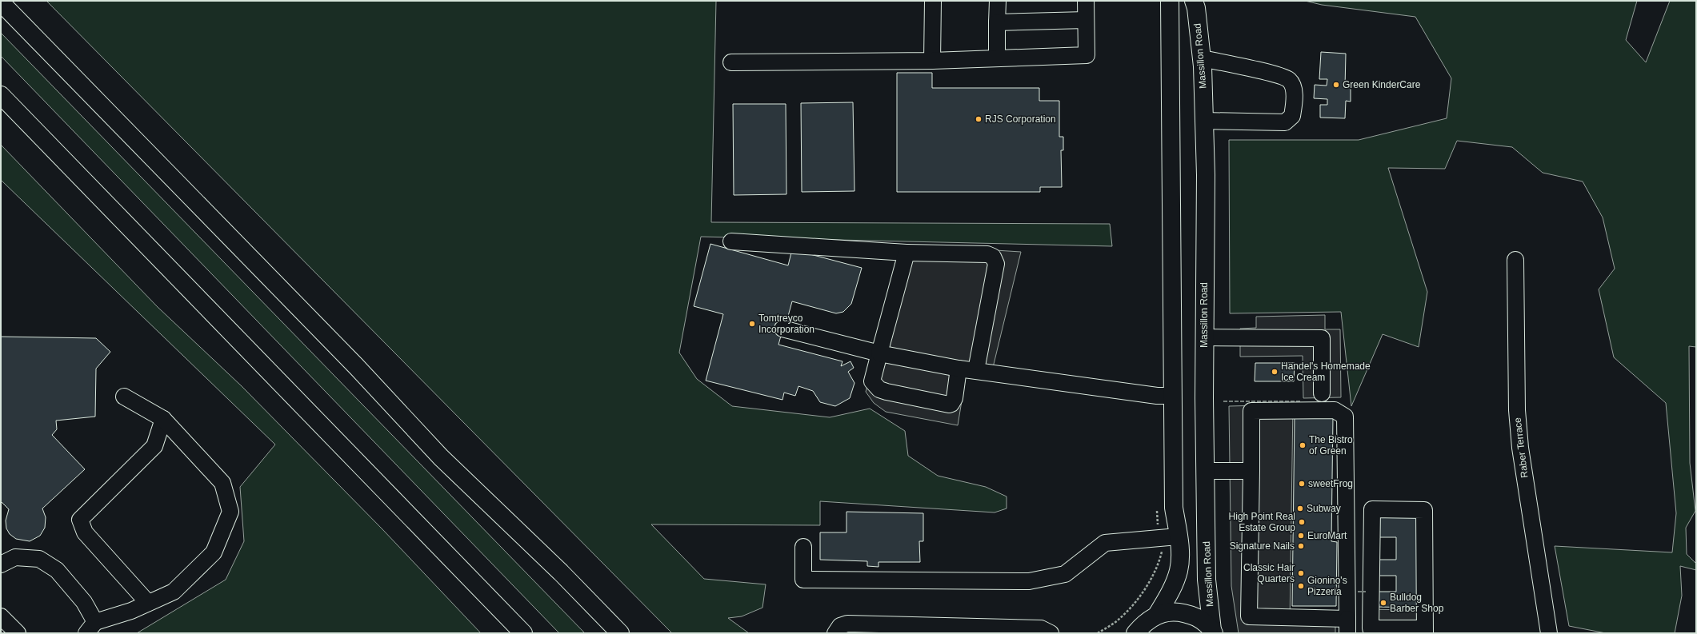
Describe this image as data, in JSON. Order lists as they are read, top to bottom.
{
  "streets": {
    "main road": ["Massillon Road"],
    "street": ["Raber Terrace"]
  },
  "places": [
    "Green KinderCare",
    "RJS Corporation",
    "Tomtreyco Incorporation",
    "Handel's Homemade Ice Cream",
    "The Bistro of Green",
    "sweetFrog",
    "Subway",
    "High Point Real Estate Group",
    "EuroMart",
    "Signature Nails",
    "Classic Hair Quarters",
    "Gionino's Pizzeria",
    "Bulldog Barber Shop"
  ]
}
